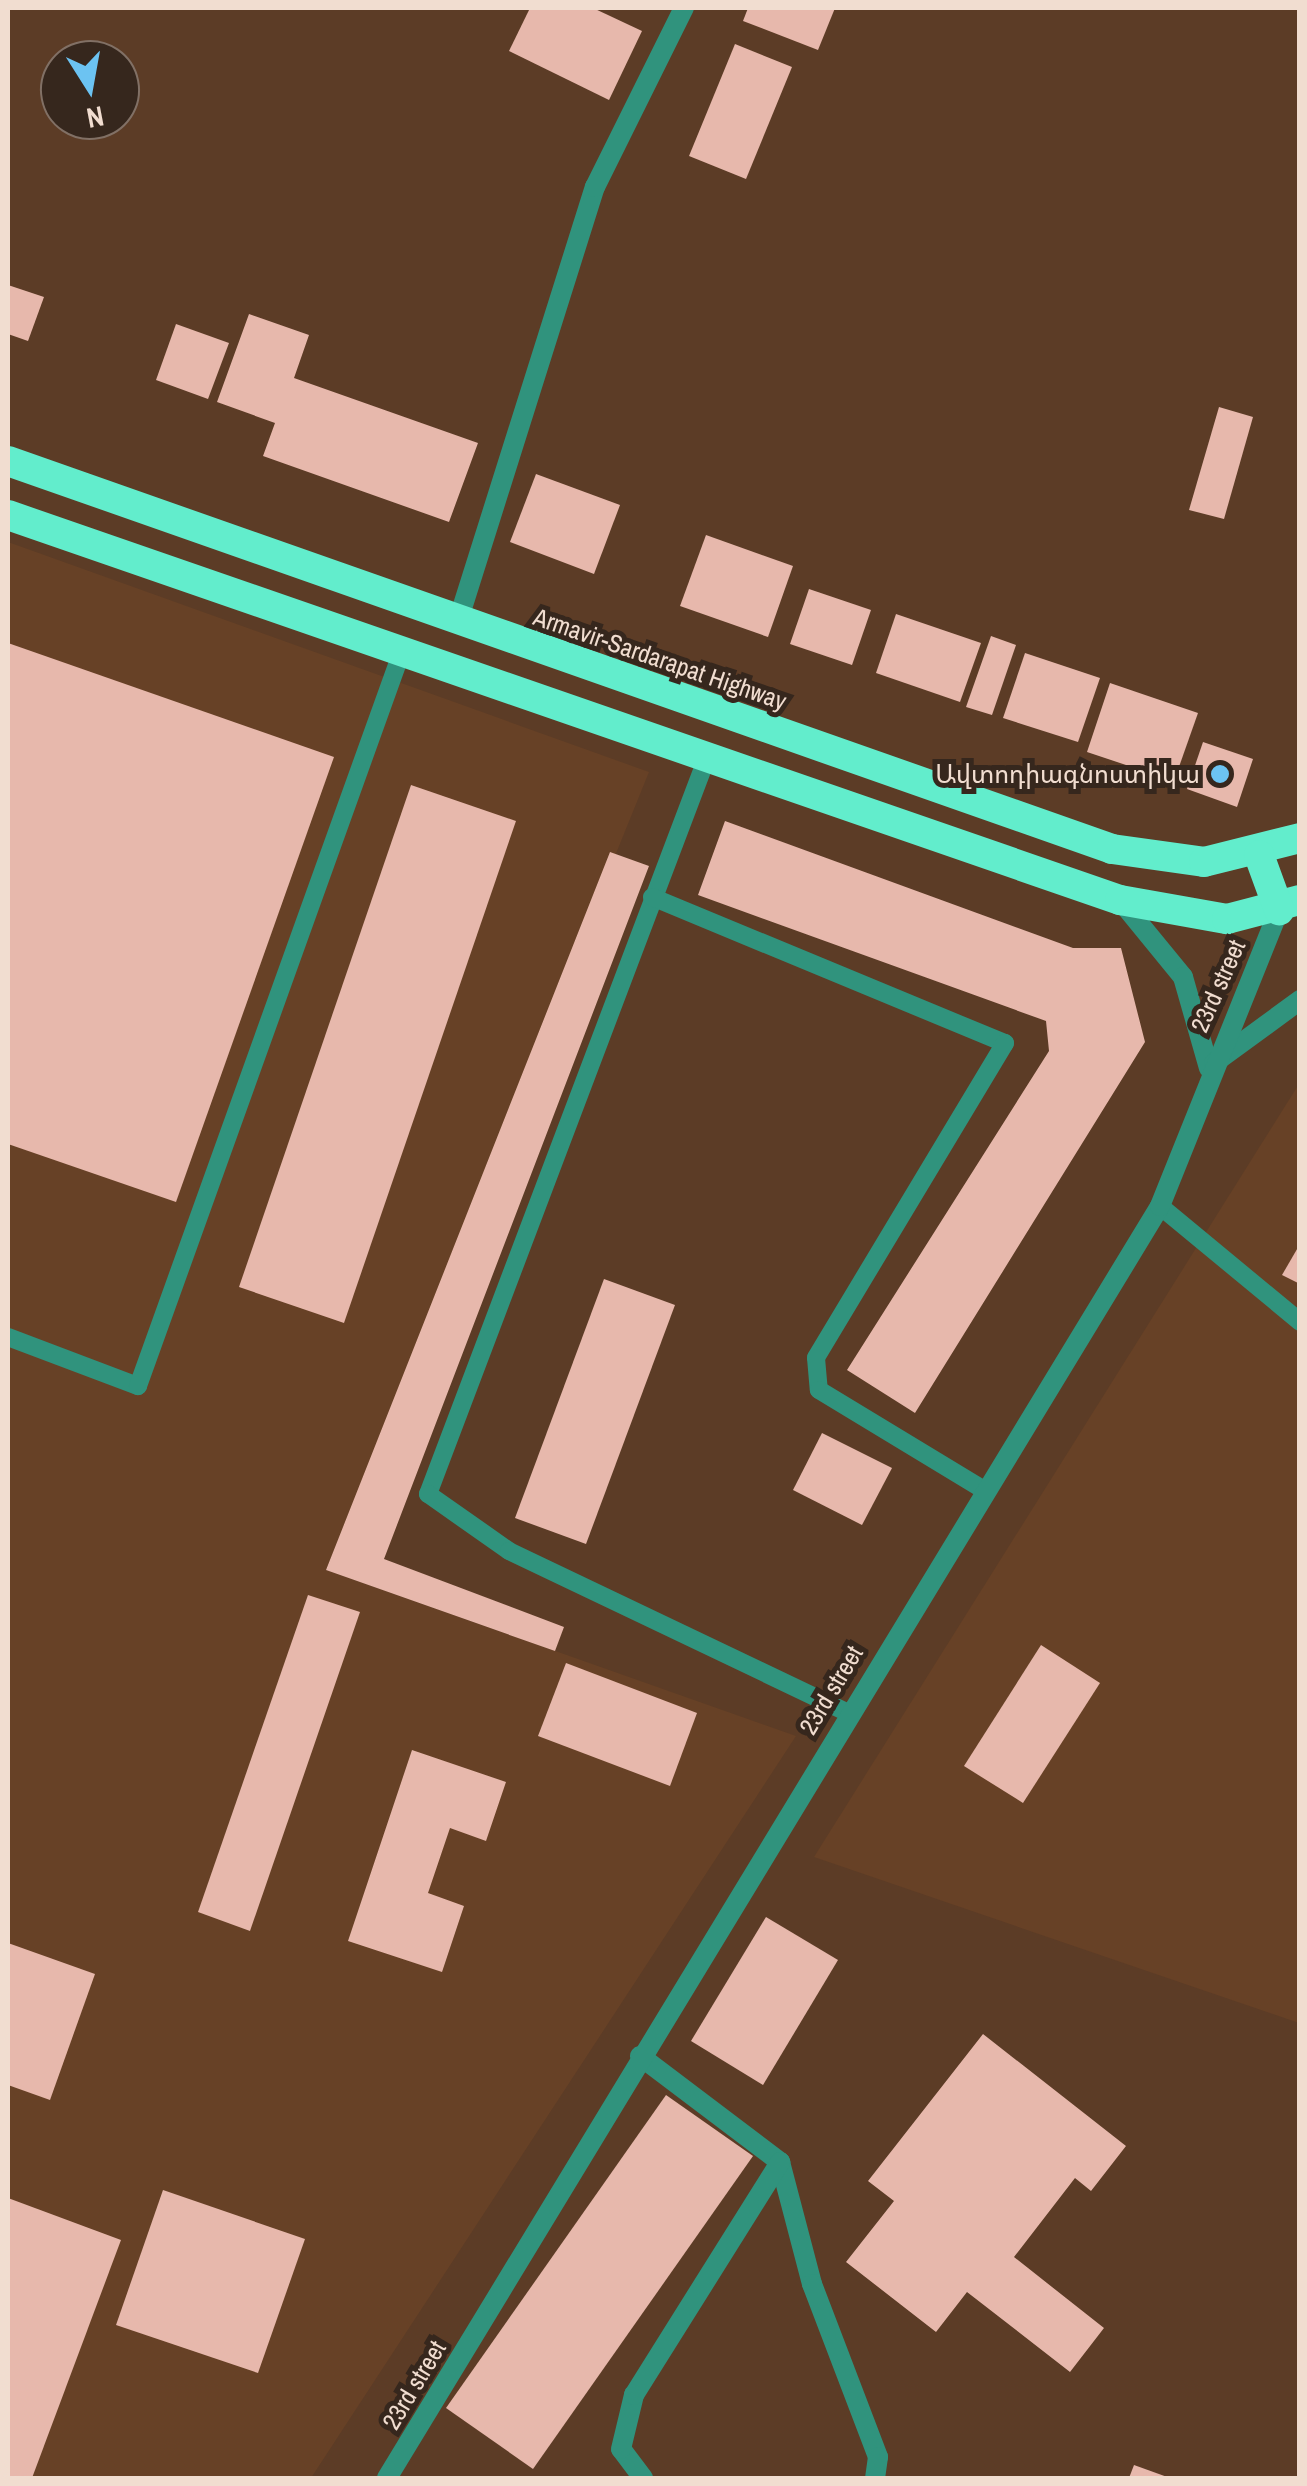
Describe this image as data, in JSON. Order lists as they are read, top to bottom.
{
  "streets": {
    "highway": ["Armavir-Sardarapat Highway"],
    "street": ["23rd street"]
  },
  "places": ["Ավտոդիագնոստիկա"],
  "north": "bottom"
}
